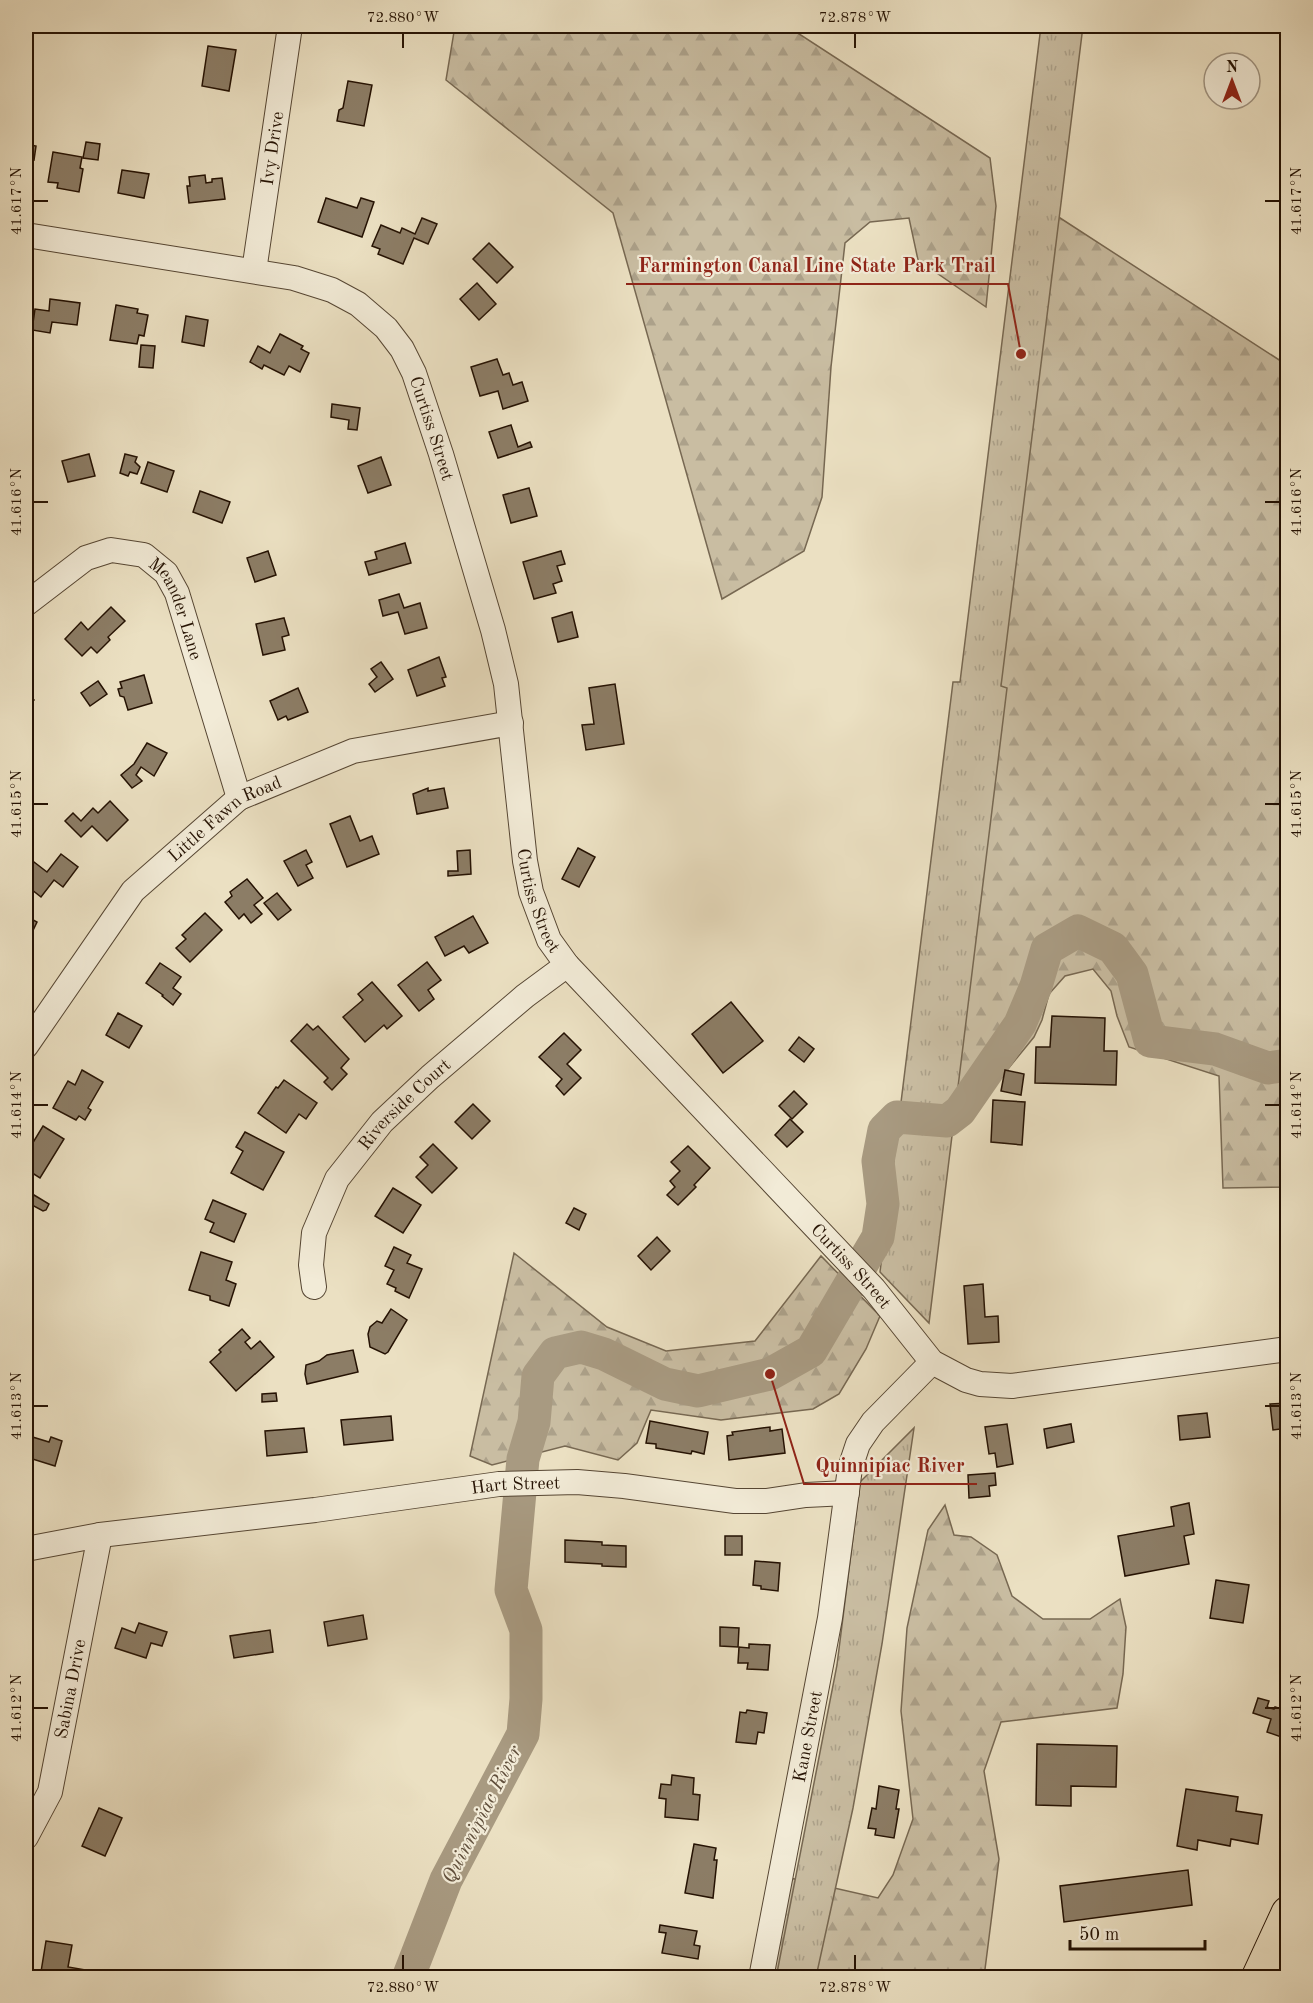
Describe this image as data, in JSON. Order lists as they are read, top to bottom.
{
  "streets": {
    "street": [
      "Ivy Drive",
      "Curtiss Street",
      "Meander Lane",
      "Little Fawn Road",
      "Riverside Court",
      "Hart Street",
      "Sabina Drive",
      "Kane Street"
    ]
  },
  "crossings": [
    ["Ivy Drive", "Curtiss Street"],
    ["Curtiss Street", "Little Fawn Road"],
    ["Curtiss Street", "Riverside Court"],
    ["Meander Lane", "Little Fawn Road"],
    ["Hart Street", "Sabina Drive"],
    ["Hart Street", "Kane Street"]
  ],
  "water": ["Quinnipiac River"],
  "places": ["Farmington Canal Line State Park Trail", "Quinnipiac River"],
  "scale_bar": "50 m",
  "north": "top",
  "coordinates": [
    "72.880°W",
    "72.878°W",
    "41.617°N",
    "41.616°N",
    "41.615°N",
    "41.614°N",
    "41.613°N",
    "41.612°N"
  ]
}
